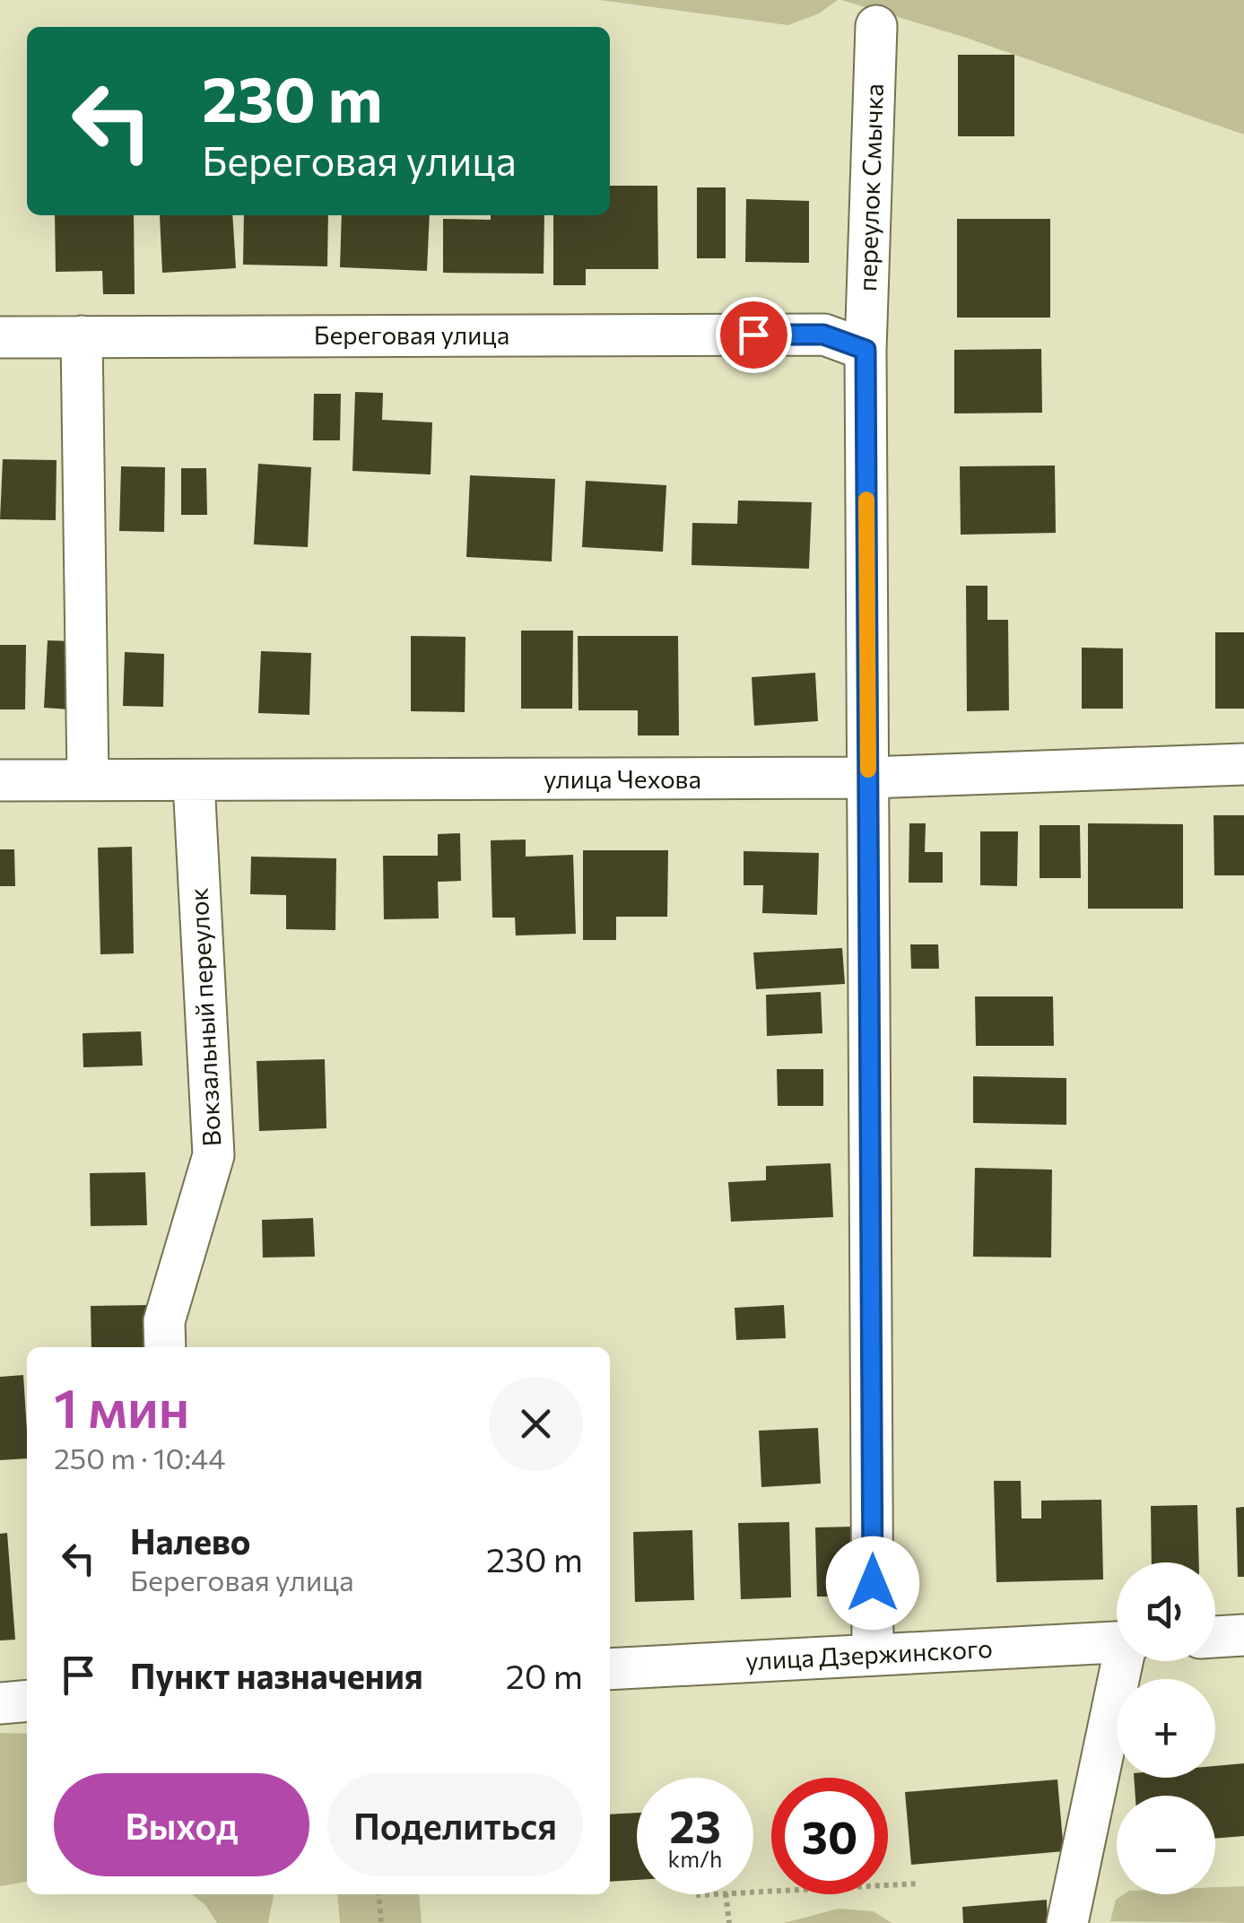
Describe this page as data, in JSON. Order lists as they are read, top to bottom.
{
  "streets": {
    "street": [
      "переулок Смычка",
      "Береговая улица",
      "улица Чехова",
      "Вокзальный переулок",
      "улица Дзержинского"
    ]
  },
  "crossings": [
    ["переулок Смычка", "Береговая улица"],
    ["переулок Смычка", "улица Чехова"],
    ["переулок Смычка", "улица Дзержинского"],
    ["улица Чехова", "Вокзальный переулок"]
  ],
  "page": {
    "turn": ["230 m", "Береговая улица"],
    "heading": ["1 мин", "250 m · 10:44"],
    "list": [
      {
        "name": "Налево",
        "note": "Береговая улица",
        "value": "230 m"
      },
      {
        "name": "Пункт назначения",
        "value": "20 m"
      }
    ],
    "map_buttons": ["+", "−"],
    "buttons": ["Выход", "Поделиться"],
    "speed": "23 km/h",
    "limit": "30"
  }
}
